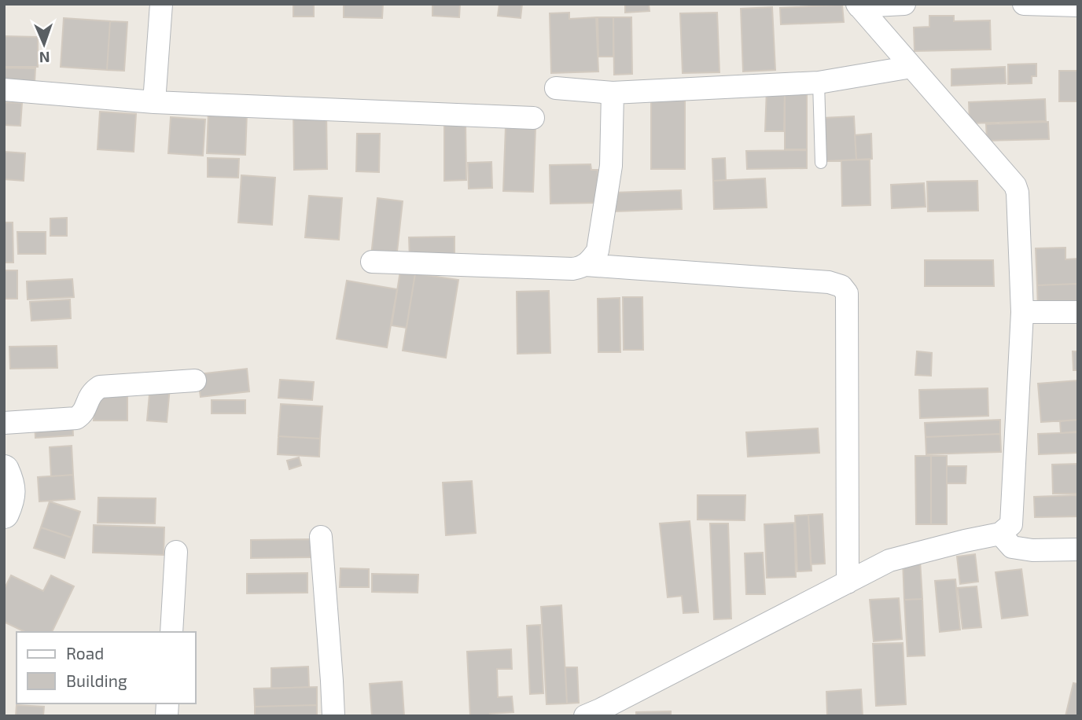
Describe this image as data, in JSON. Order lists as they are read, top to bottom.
{
  "legend": ["Road", "Building"],
  "north": "bottom"
}
